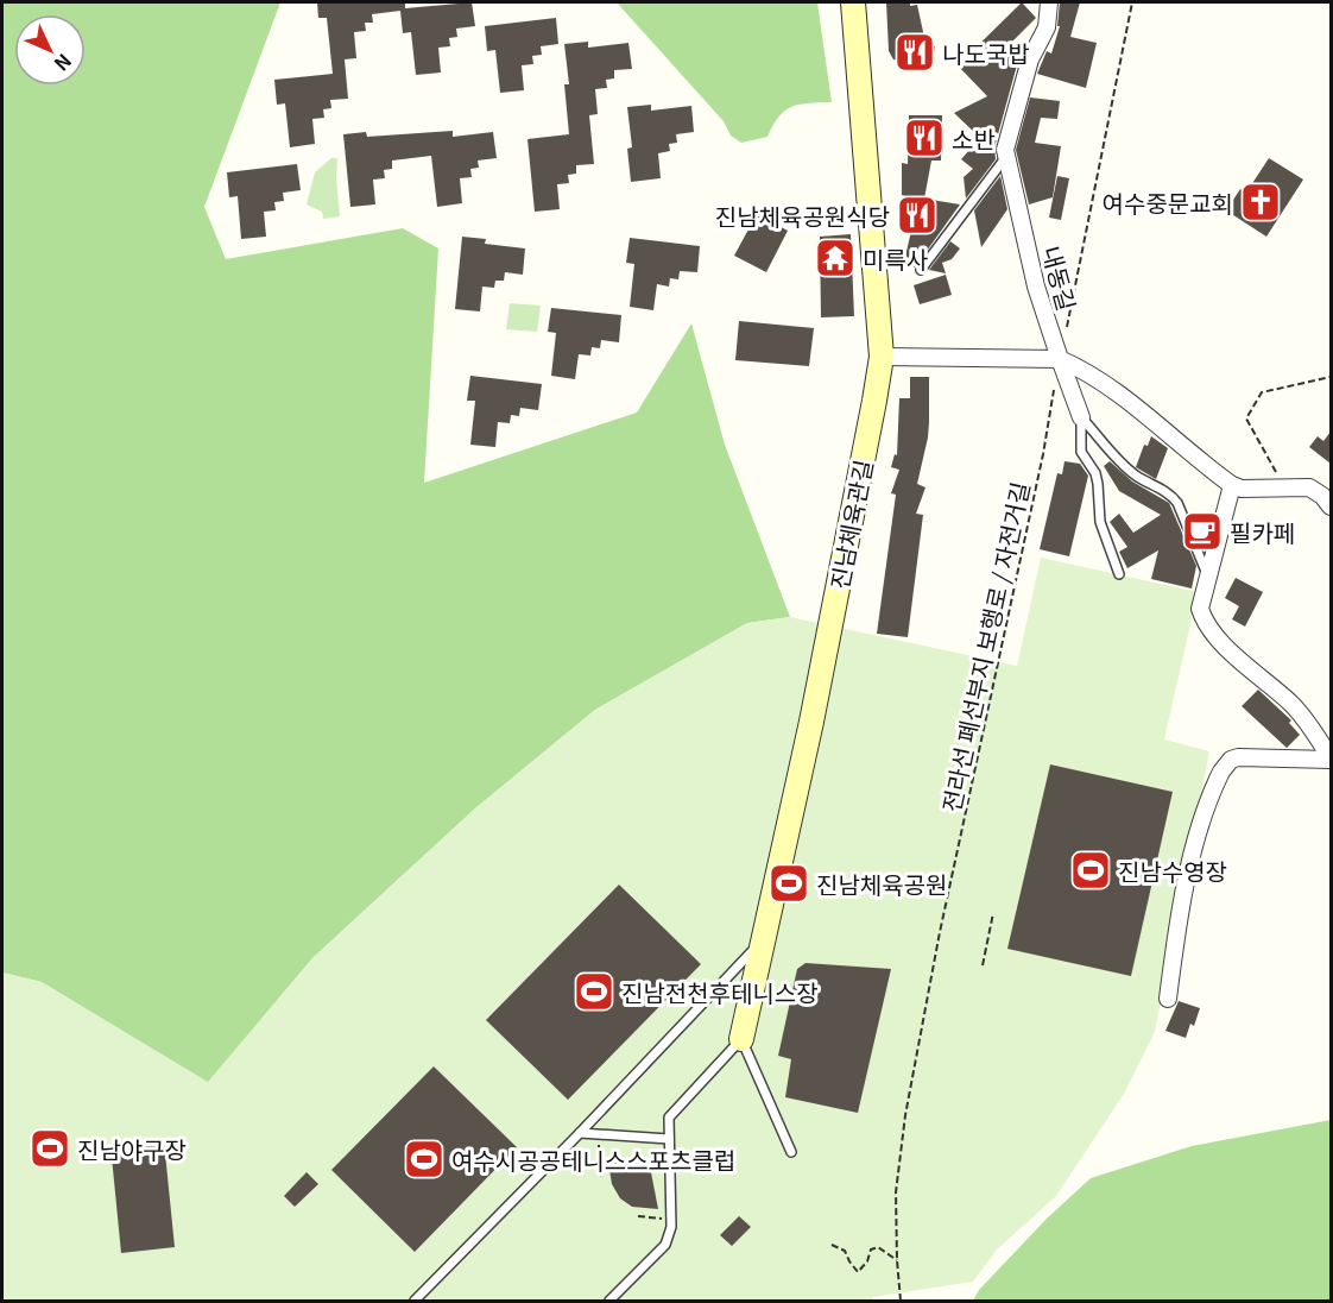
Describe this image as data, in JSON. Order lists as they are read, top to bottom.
{
  "streets": {
    "street": ["내동길", "진남체육관길"],
    "path": ["전라선 폐선부지 보행로 / 자전거길"]
  },
  "crossings": [
    ["내동길", "전라선 폐선부지 보행로 / 자전거길"]
  ],
  "places": {
    "restaurant": ["나도국밥", "소반", "진남체육공원식당"],
    "church": ["여수중문교회"],
    "temple": ["미륵사"],
    "cafe": ["필카페"],
    "sports": [
      "진남수영장",
      "진남체육공원",
      "진남전천후테니스장",
      "진남야구장",
      "여수시공공테니스스포츠클럽"
    ]
  },
  "north": "bottom right"
}
